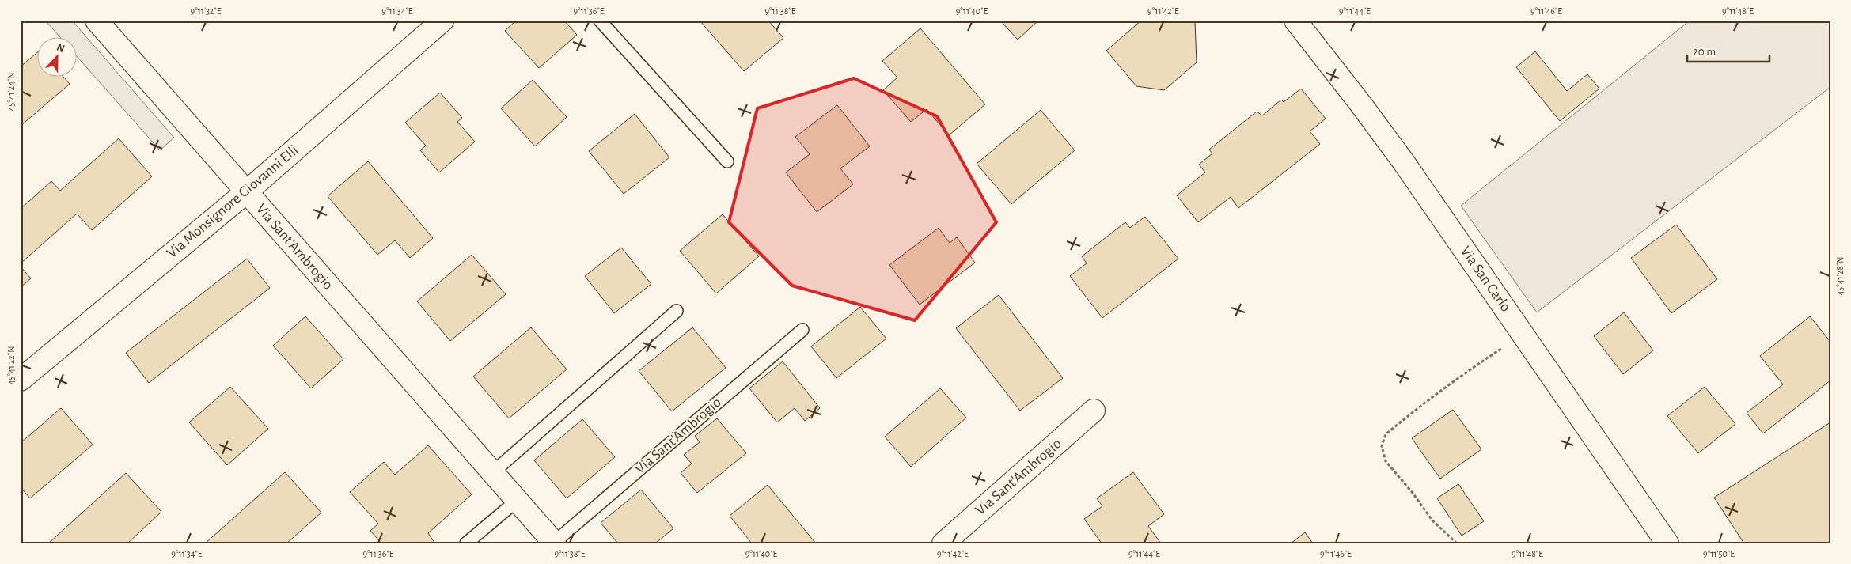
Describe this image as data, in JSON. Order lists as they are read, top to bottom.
{
  "streets": {
    "street": ["Via Monsignore Giovanni Elli", "Via Sant'Ambrogio", "Via San Carlo"]
  },
  "crossings": [
    ["Via Monsignore Giovanni Elli", "Via Sant'Ambrogio"]
  ],
  "scale_bar": "20 m",
  "north": "top",
  "coordinates": [
    "9°11'32\"E",
    "9°11'34\"E",
    "9°11'36\"E",
    "9°11'38\"E",
    "9°11'40\"E",
    "9°11'42\"E",
    "9°11'44\"E",
    "9°11'46\"E",
    "9°11'48\"E",
    "45°41'24\"N",
    "45°41'28\"N",
    "45°41'22\"N",
    "9°11'50\"E"
  ]
}
